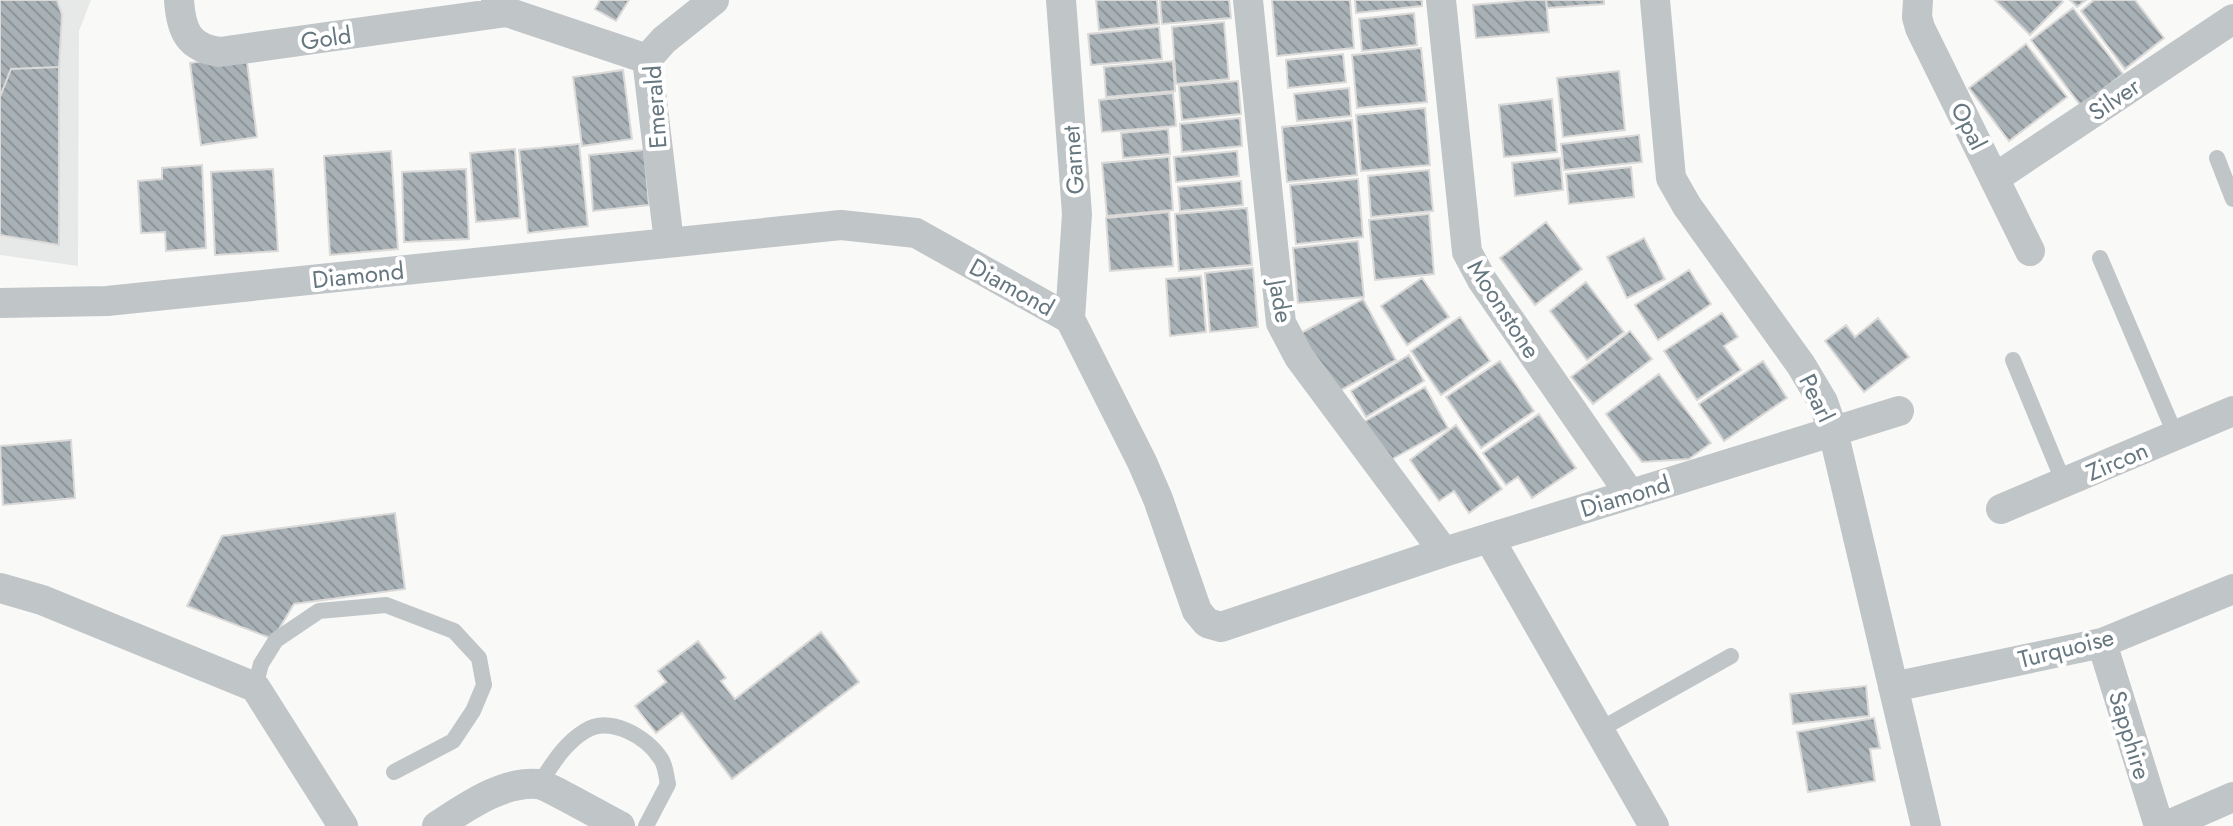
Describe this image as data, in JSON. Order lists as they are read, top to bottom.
{
  "streets": {
    "street": [
      "Gold",
      "Silver",
      "Emerald",
      "Opal",
      "Garnet",
      "Diamond",
      "Jade",
      "Moonstone",
      "Pearl",
      "Zircon",
      "Turquoise",
      "Sapphire"
    ]
  },
  "crossings": [
    ["Gold", "Emerald"],
    ["Silver", "Opal"],
    ["Emerald", "Diamond"],
    ["Garnet", "Diamond"],
    ["Diamond", "Jade"],
    ["Diamond", "Moonstone"],
    ["Diamond", "Pearl"],
    ["Pearl", "Turquoise"],
    ["Turquoise", "Sapphire"]
  ]
}
